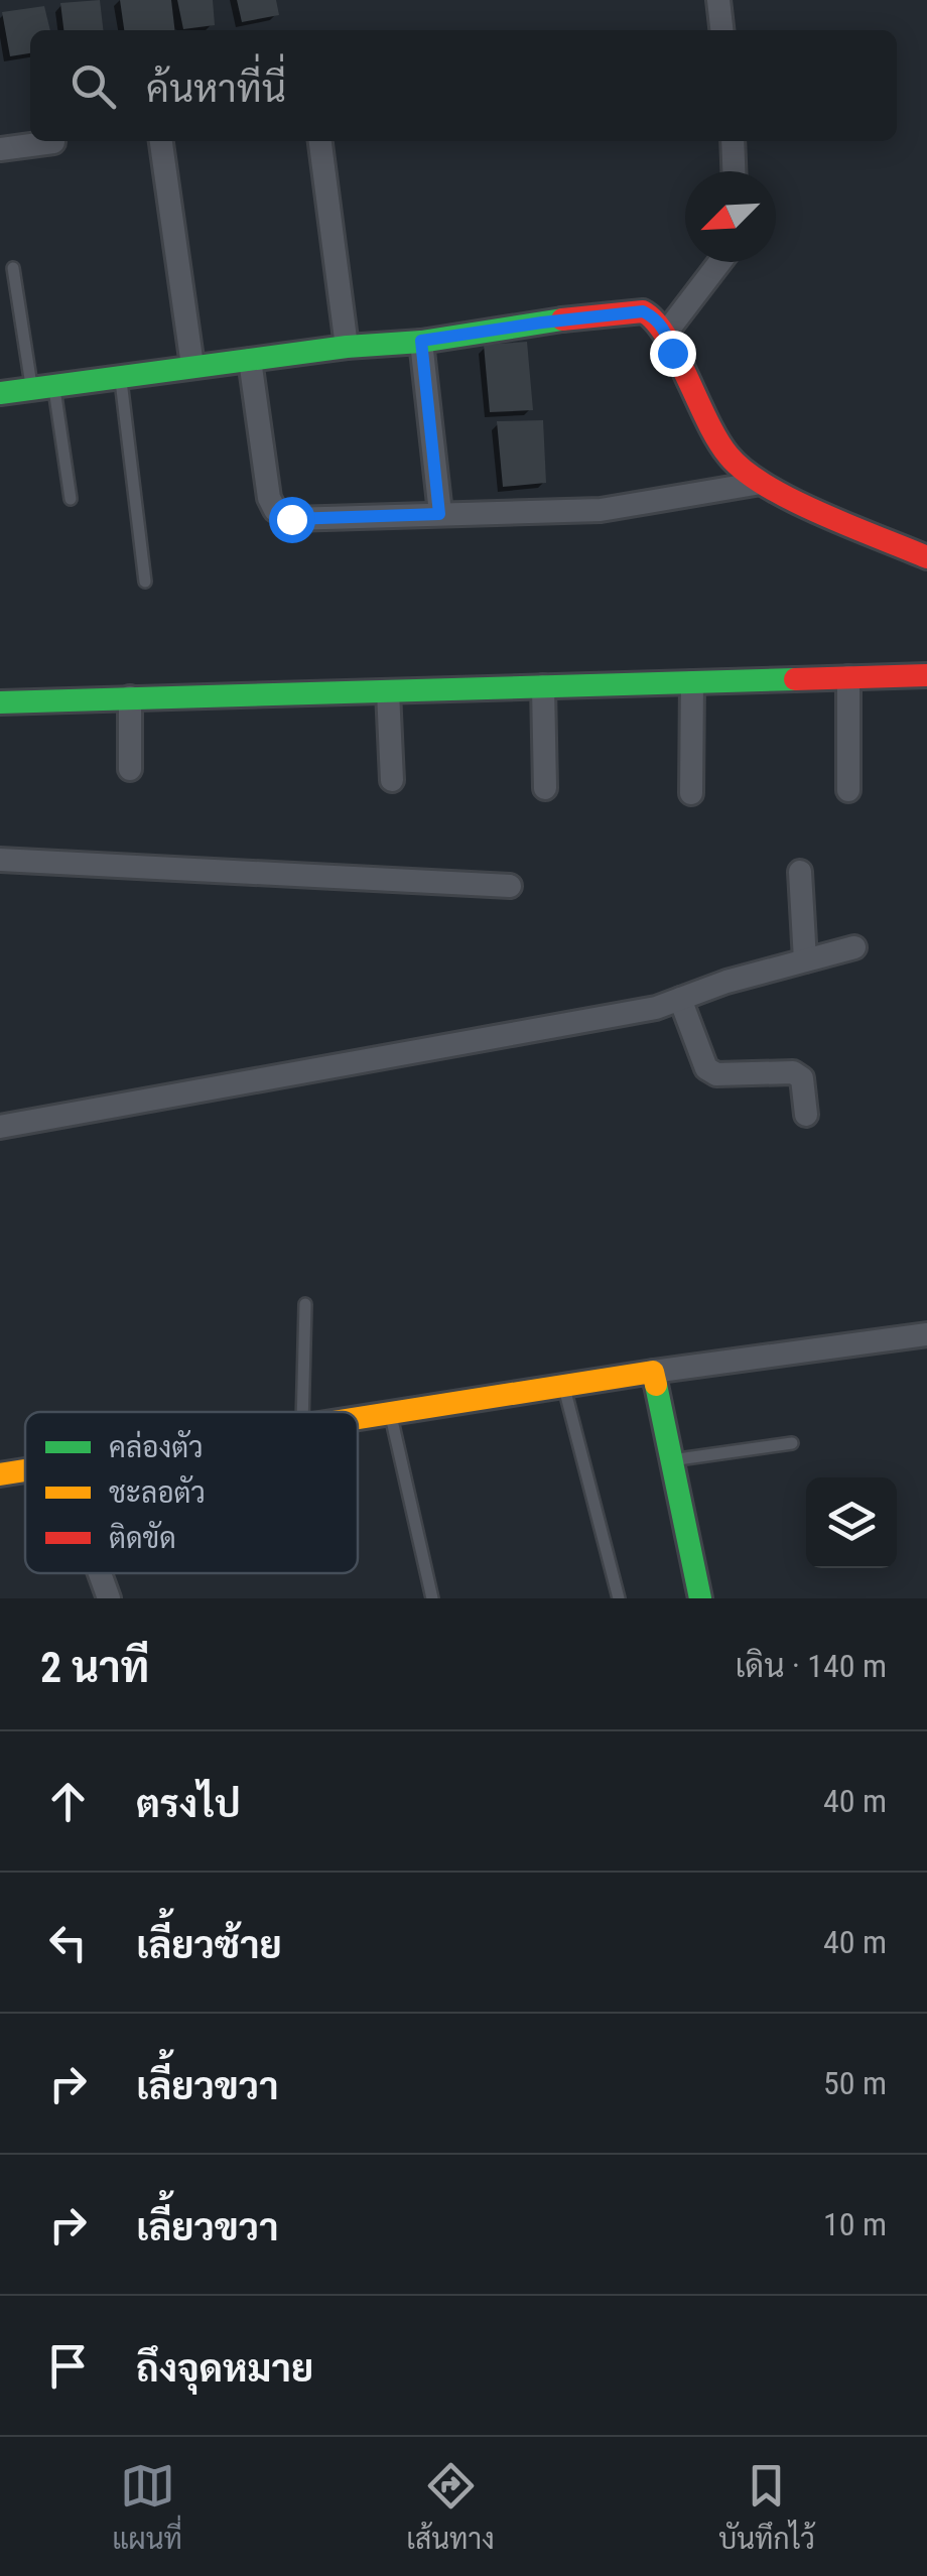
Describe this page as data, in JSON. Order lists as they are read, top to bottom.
{
  "legend": ["คล่องตัว", "ชะลอตัว", "ติดขัด"],
  "north": "bottom left",
  "page": {
    "search": "ค้นหาที่นี่",
    "heading": ["2 นาที", "เดิน · 140 m"],
    "list": [
      ["ตรงไป", "40 m"],
      ["เลี้ยวซ้าย", "40 m"],
      ["เลี้ยวขวา", "50 m"],
      ["เลี้ยวขวา", "10 m"],
      "ถึงจุดหมาย"
    ],
    "nav": ["แผนที่", "เส้นทาง", "บันทึกไว้"]
  }
}
